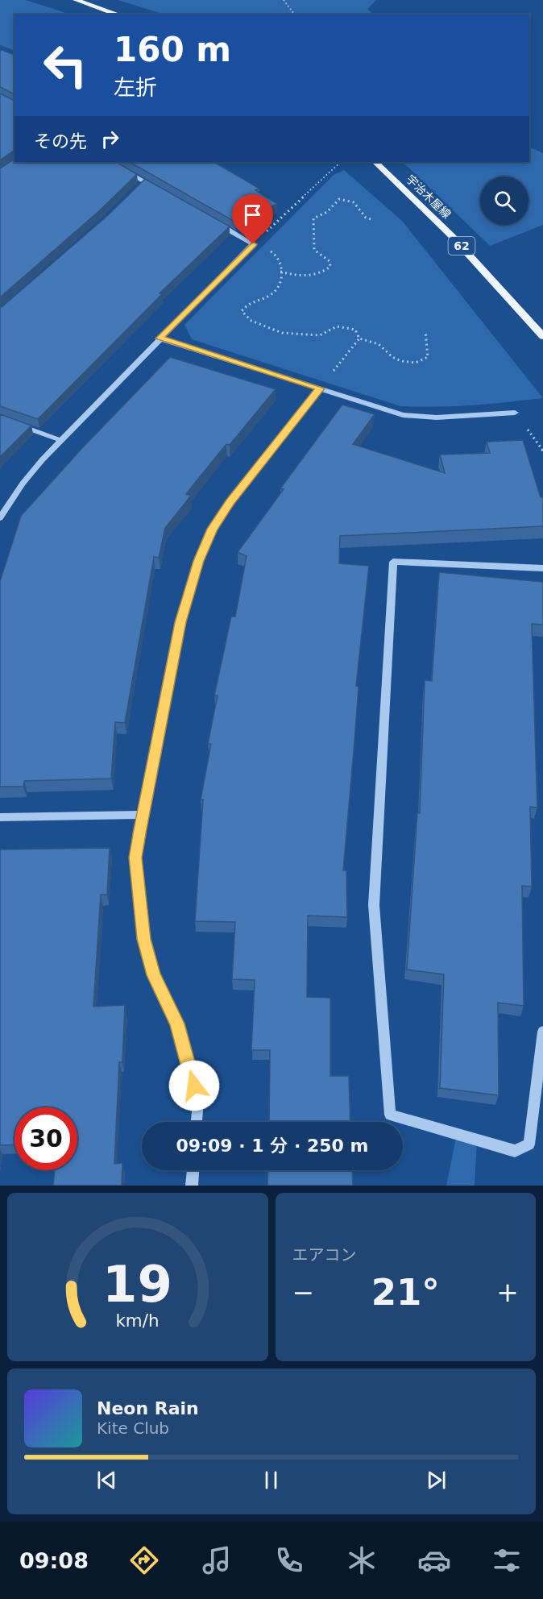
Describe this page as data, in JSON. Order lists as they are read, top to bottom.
{
  "streets": {
    "main road": ["宇治木屋線", "62"]
  },
  "page": {
    "turn": ["160 m", "左折"],
    "then": "その先",
    "limit": "30",
    "trip": "09:09 · 1 分 · 250 m",
    "tile": "エアコン",
    "heat": ["−", "21°", "+"],
    "song": ["Neon Rain", "Kite Club"],
    "tabs": "09:08",
    "gauge": ["19", "km/h"]
  }
}
